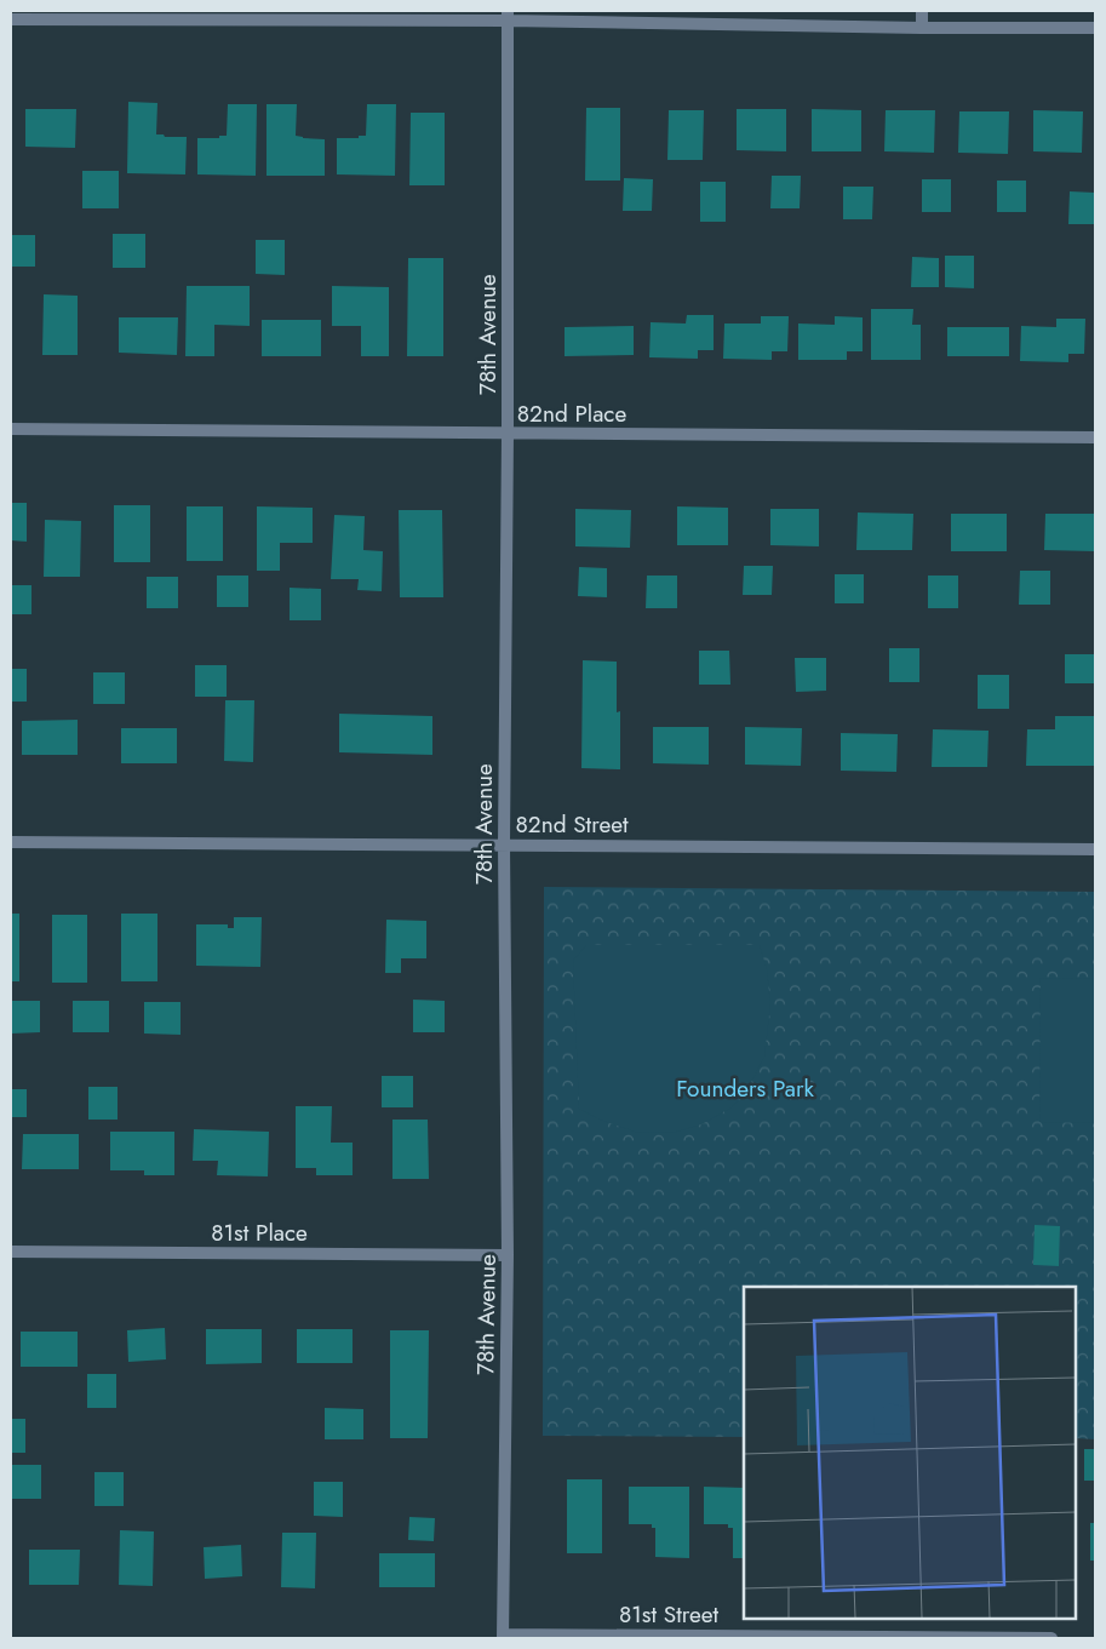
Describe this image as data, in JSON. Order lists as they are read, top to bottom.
{
  "streets": {
    "street": [
      "78th Avenue",
      "82nd Place",
      "82nd Street",
      "81st Place",
      "81st Street"
    ]
  },
  "crossings": [
    ["78th Avenue", "82nd Place"],
    ["78th Avenue", "82nd Street"],
    ["78th Avenue", "81st Place"],
    ["78th Avenue", "81st Street"]
  ],
  "parks": ["Founders Park"]
}
